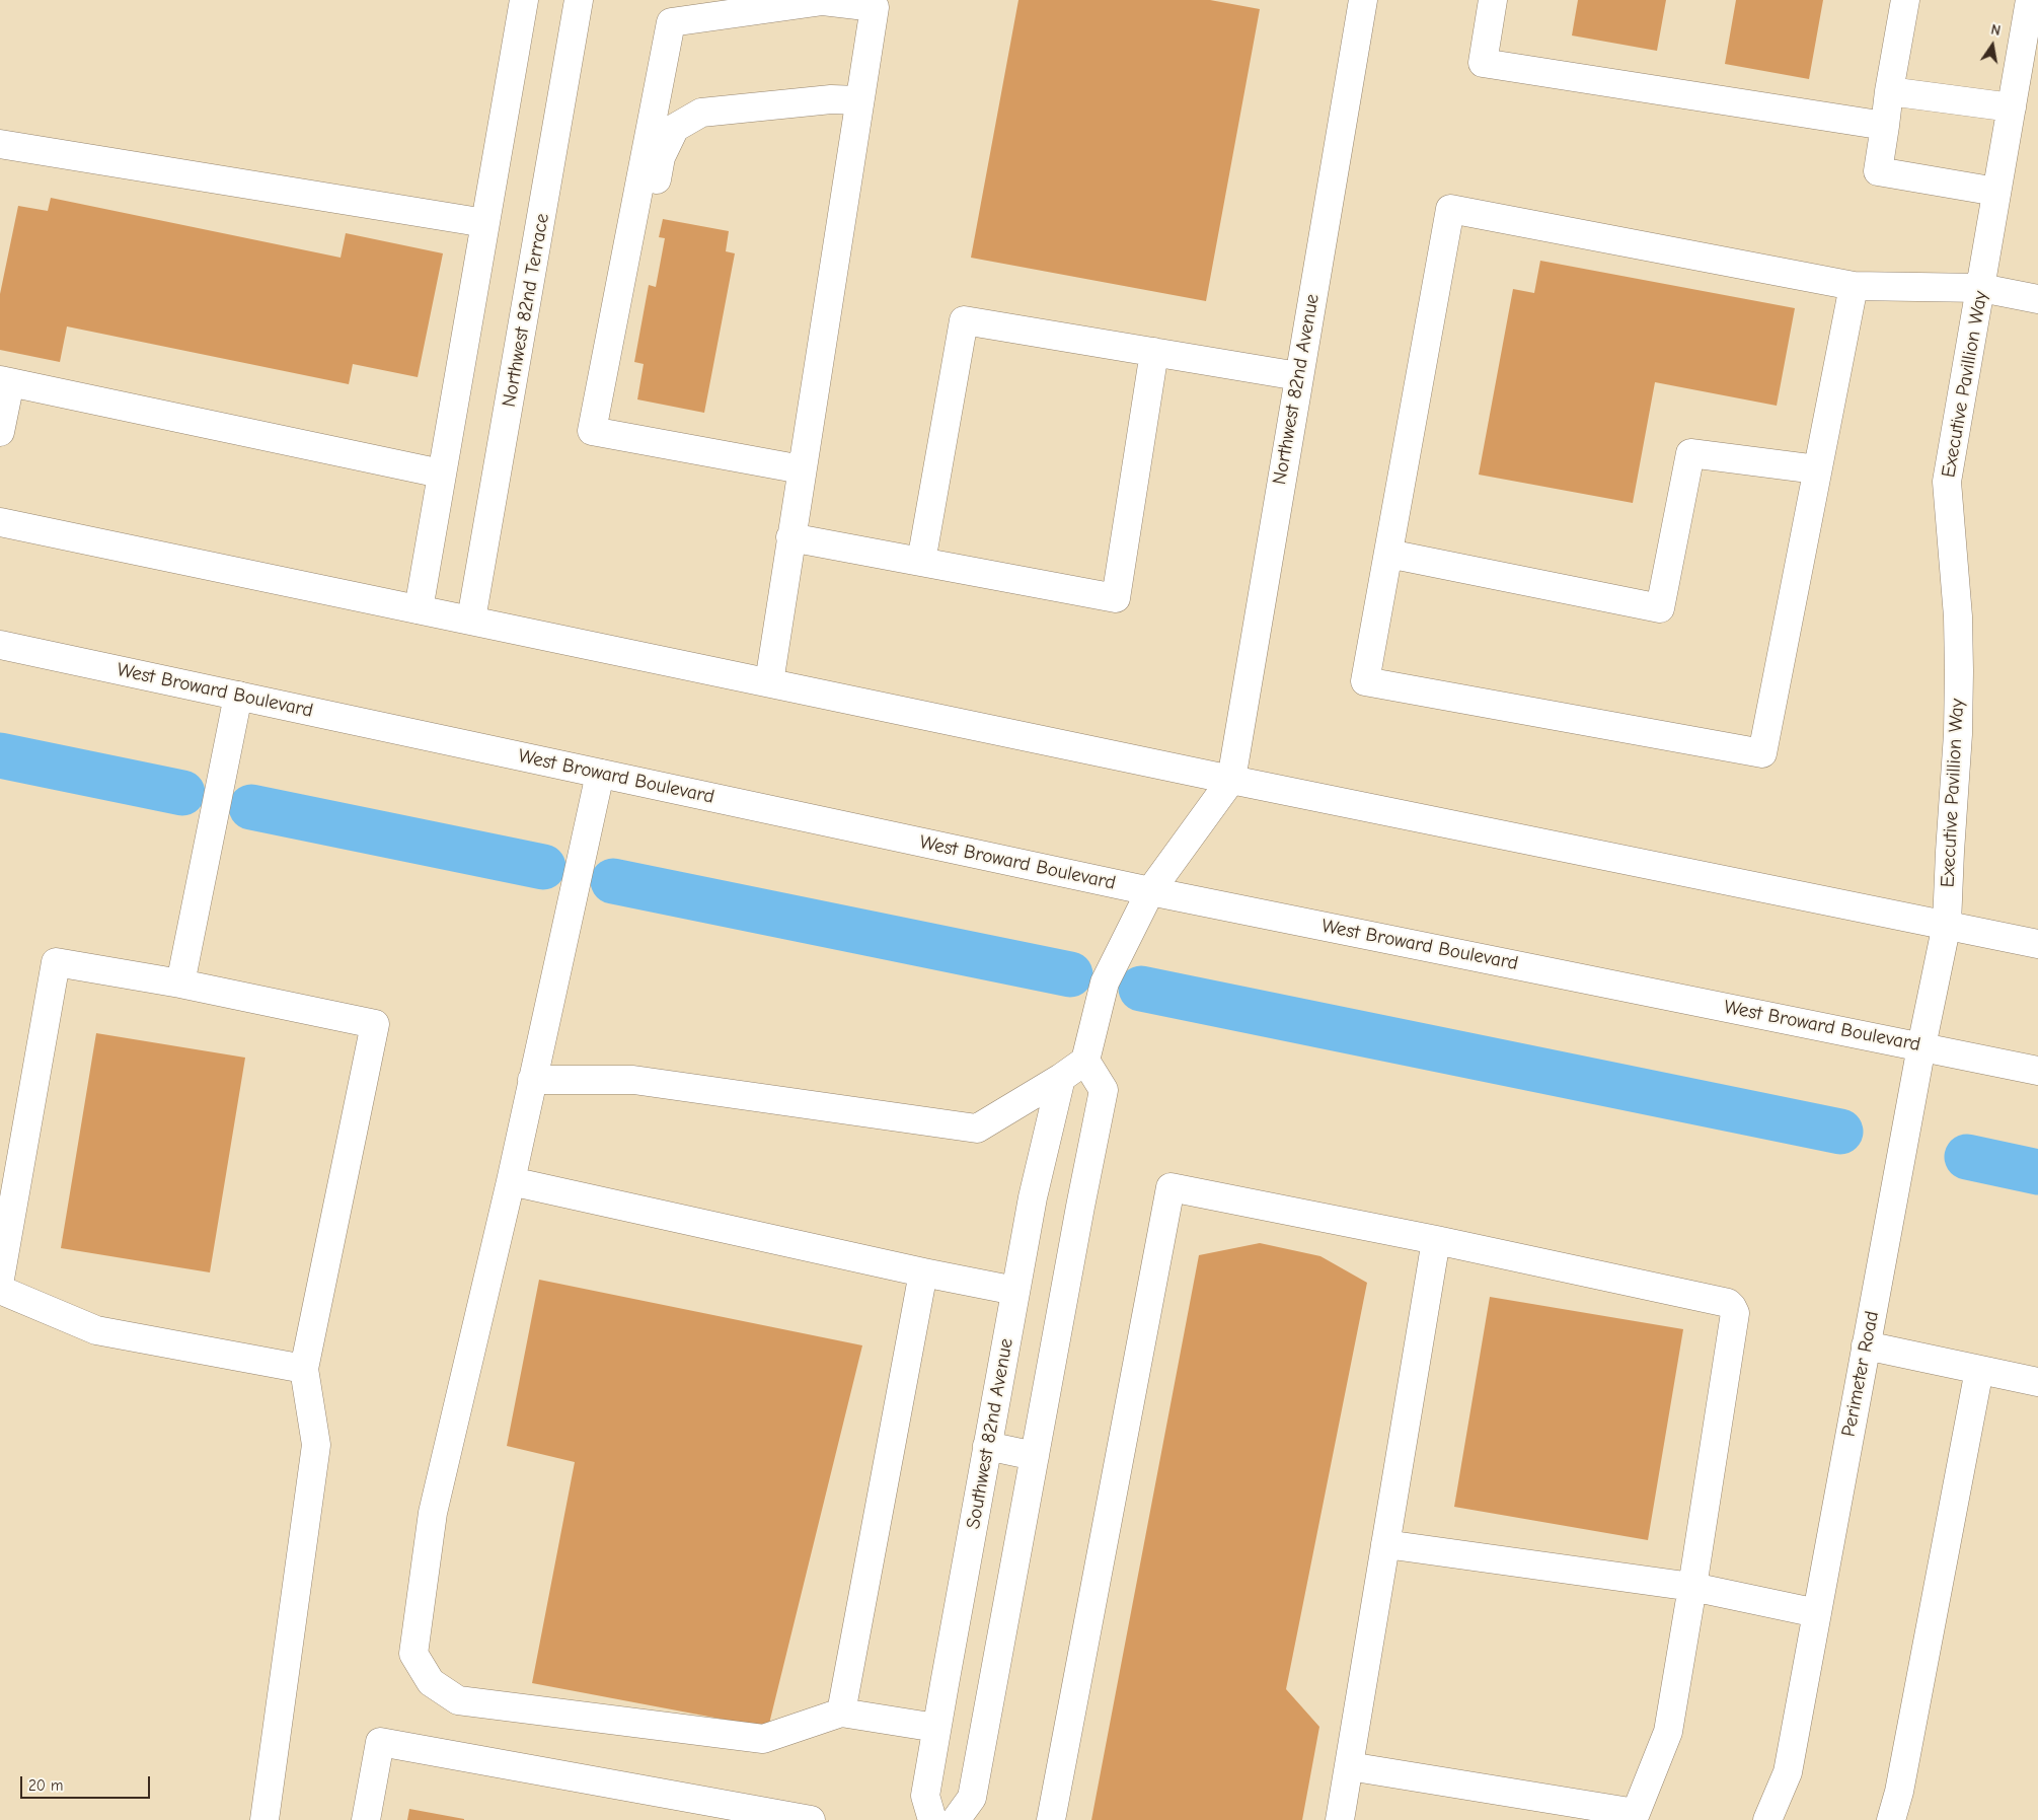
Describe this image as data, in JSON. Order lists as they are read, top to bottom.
{
  "streets": {
    "main road": [
      "Northwest 82nd Terrace",
      "Executive Pavillion Way",
      "Northwest 82nd Avenue",
      "West Broward Boulevard",
      "Perimeter Road",
      "Southwest 82nd Avenue"
    ]
  },
  "crossings": [
    ["Executive Pavillion Way", "Perimeter Road"],
    ["West Broward Boulevard", "Perimeter Road"]
  ],
  "scale_bar": "20 m",
  "north": "top"
}
